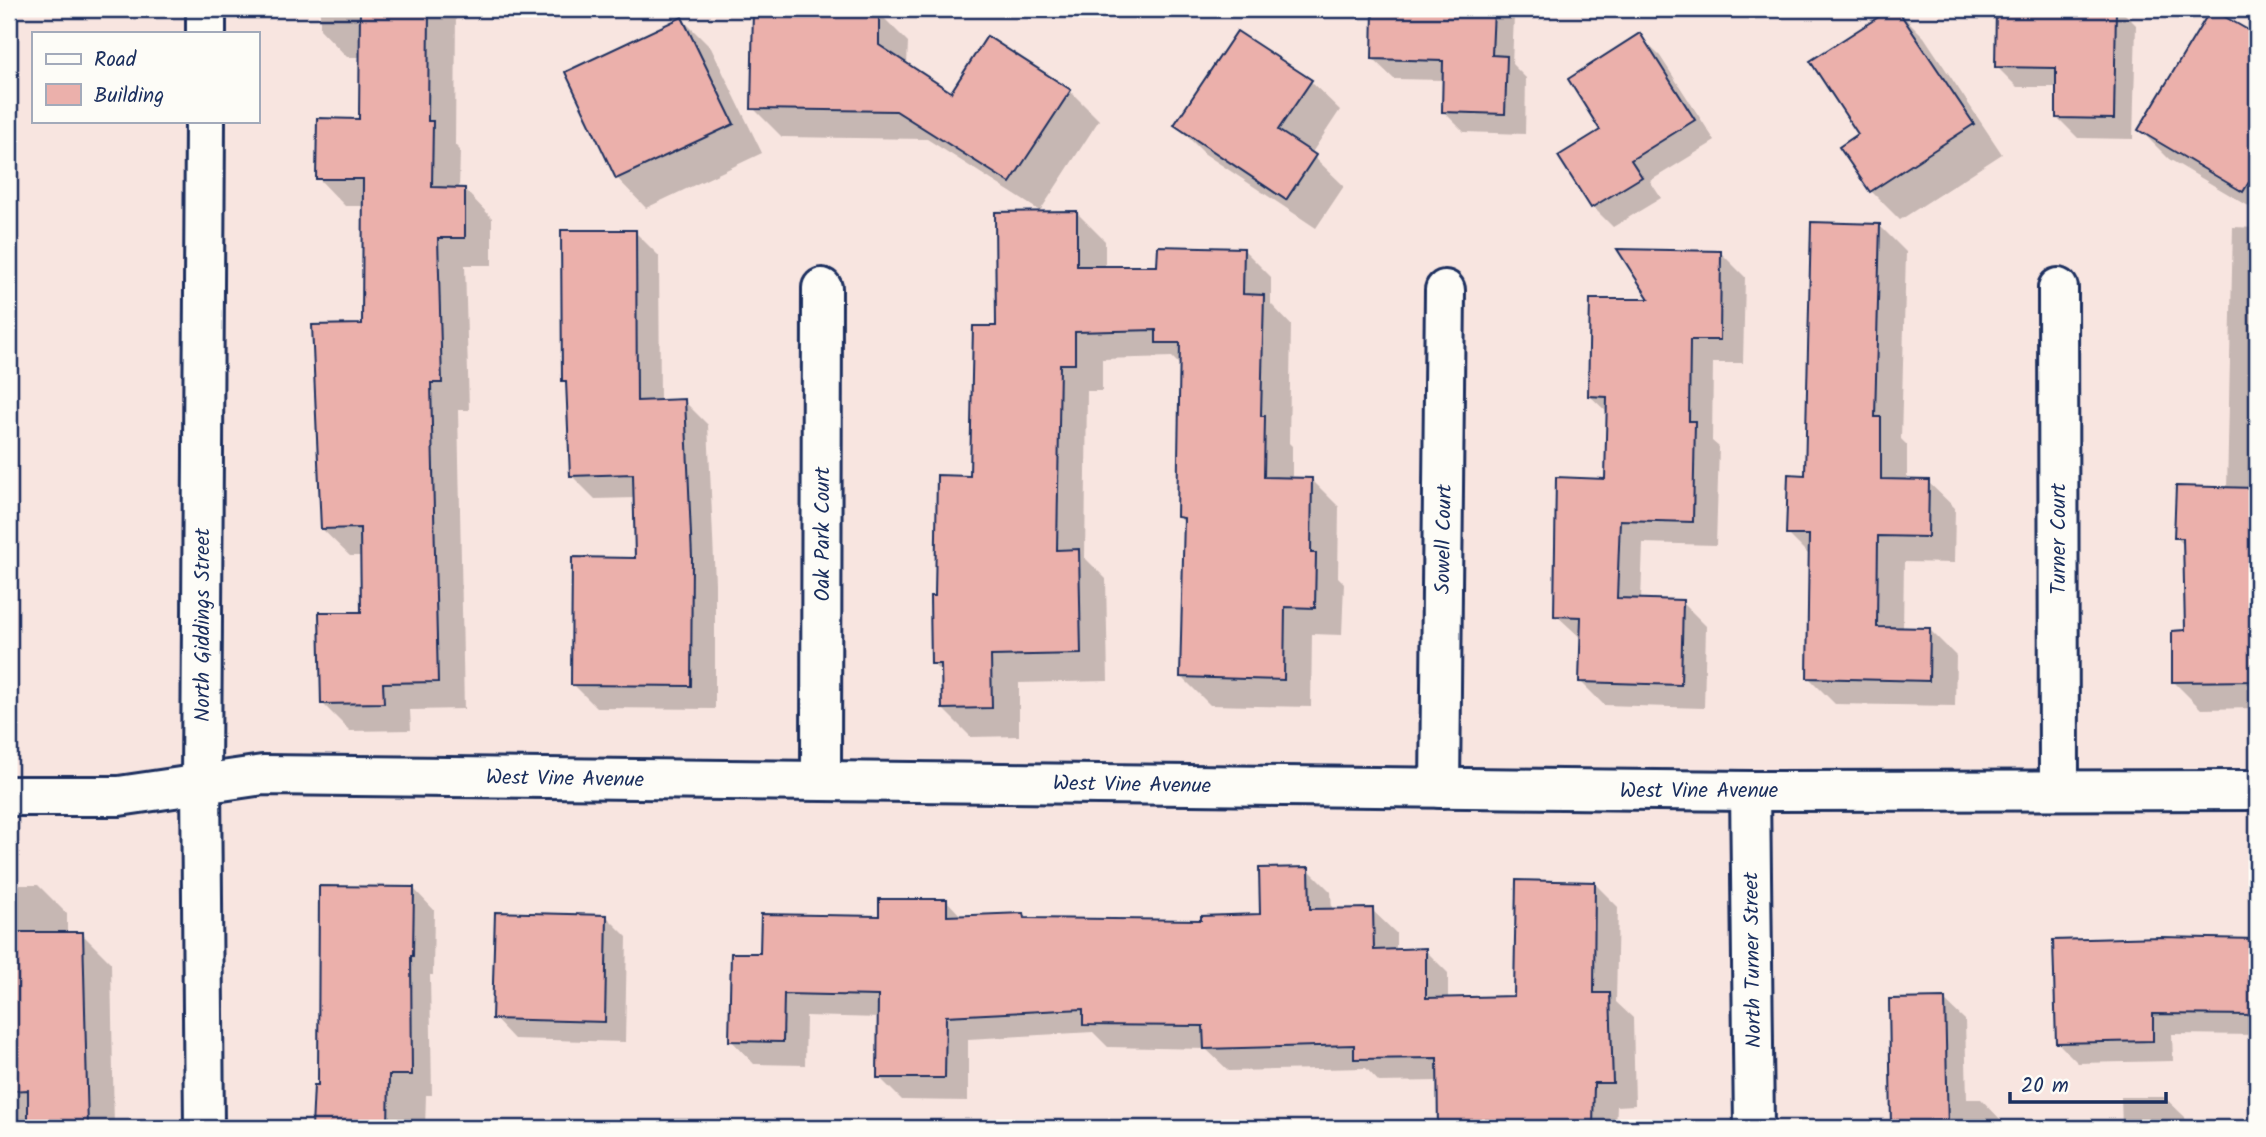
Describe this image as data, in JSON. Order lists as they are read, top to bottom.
{
  "streets": {
    "street": [
      "Oak Park Court",
      "Sowell Court",
      "Turner Court",
      "North Giddings Street",
      "West Vine Avenue",
      "North Turner Street"
    ]
  },
  "crossings": [
    ["Oak Park Court", "West Vine Avenue"],
    ["Sowell Court", "West Vine Avenue"],
    ["Turner Court", "West Vine Avenue"],
    ["North Giddings Street", "West Vine Avenue"],
    ["West Vine Avenue", "North Turner Street"]
  ],
  "legend": ["Road", "Building"],
  "scale_bar": "20 m"
}
